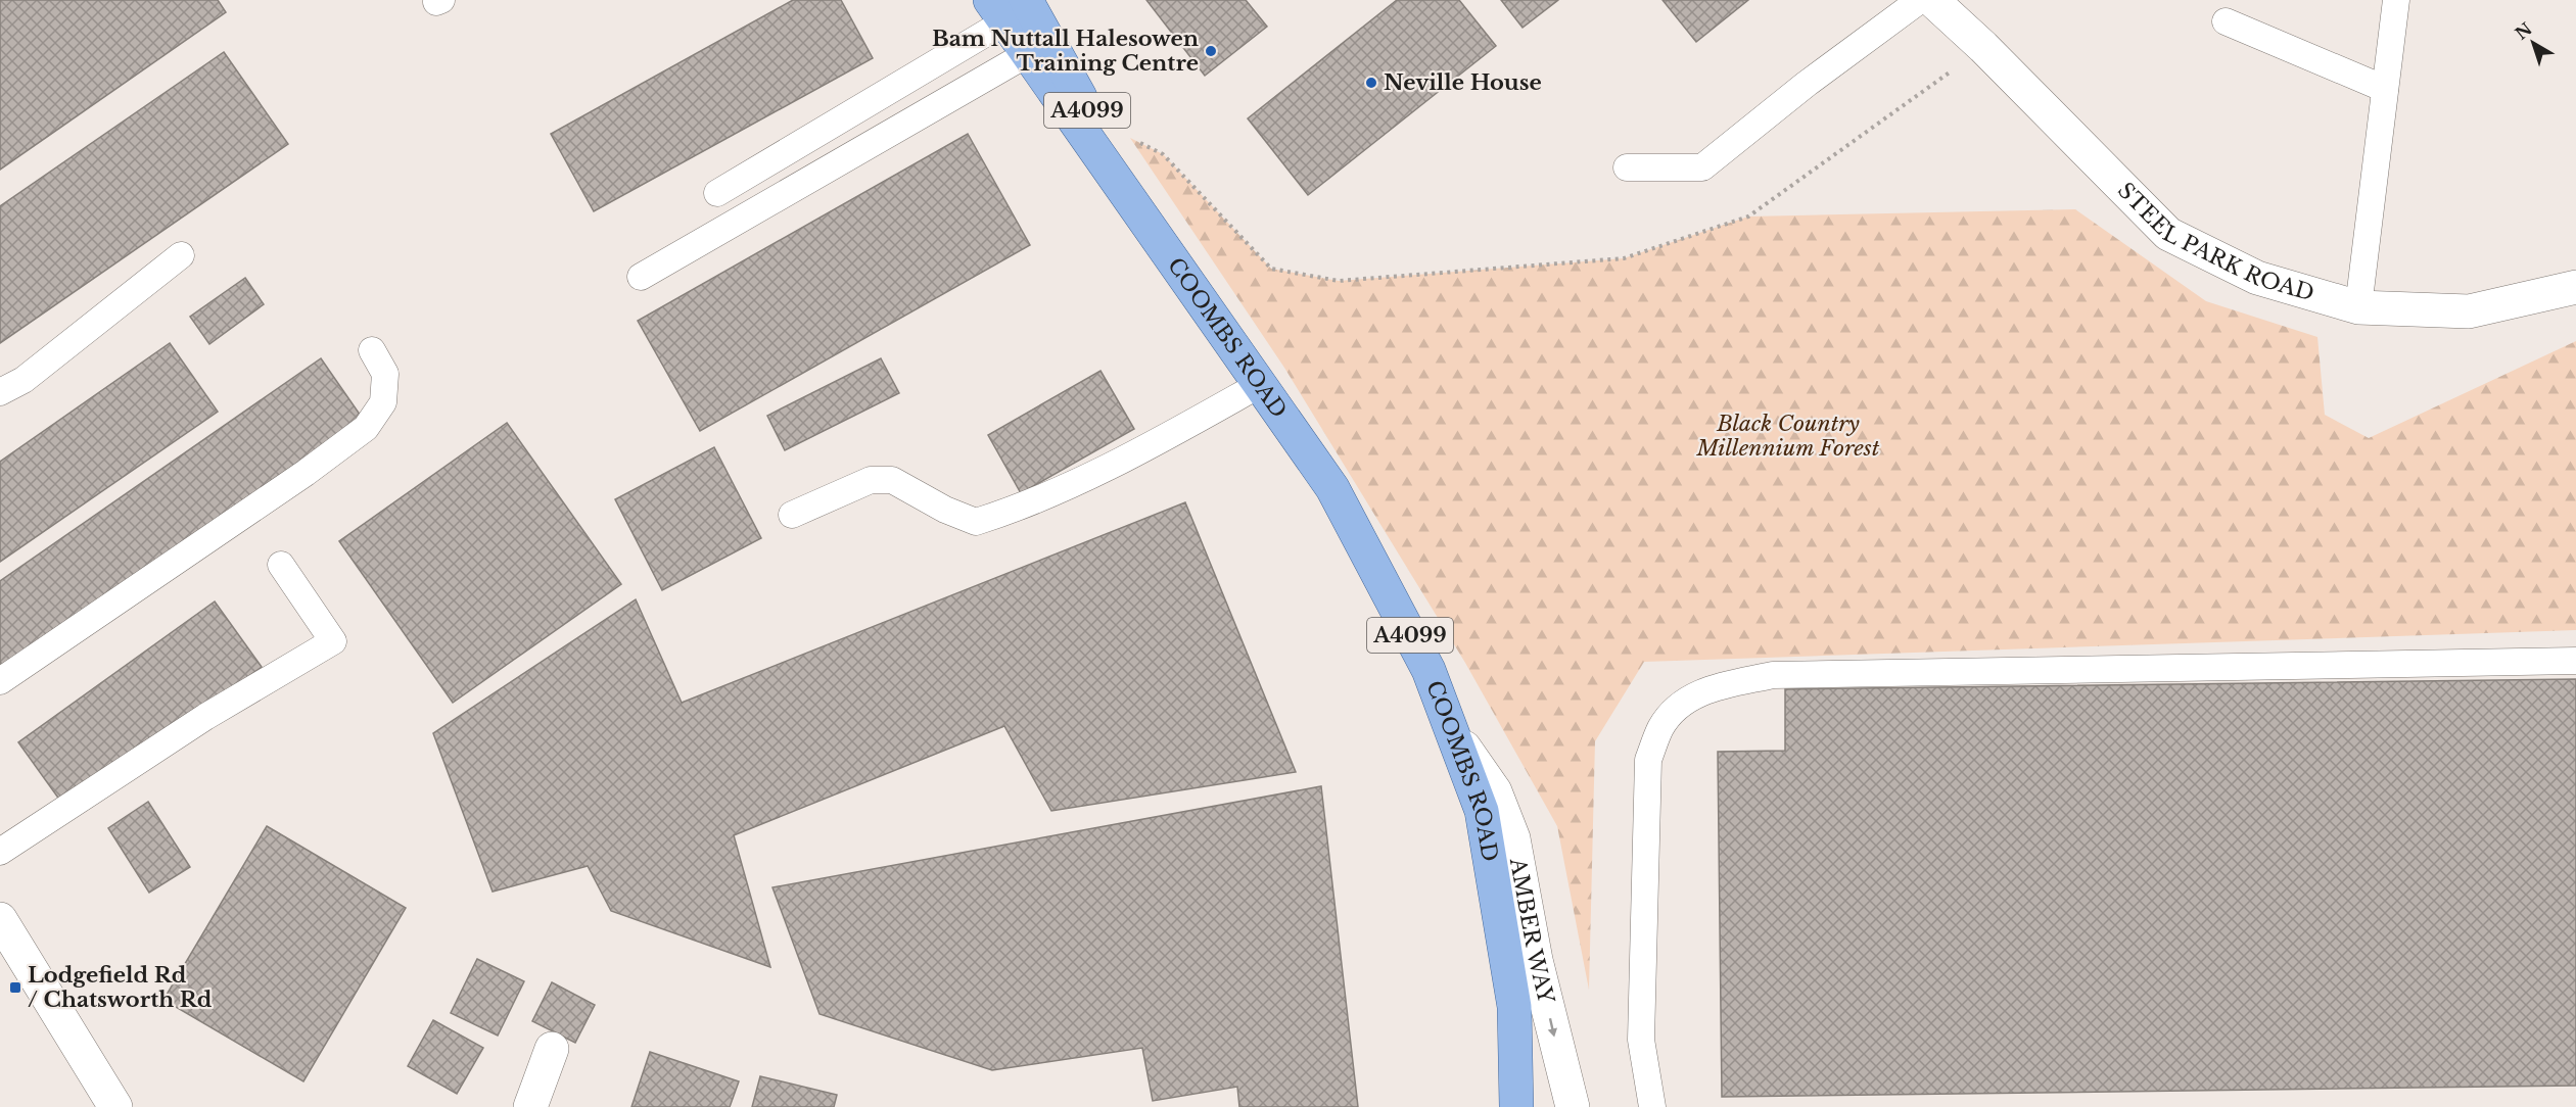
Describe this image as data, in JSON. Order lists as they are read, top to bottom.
{
  "streets": {
    "main road": ["A4099", "COOMBS ROAD"],
    "street": ["STEEL PARK ROAD", "AMBER WAY"]
  },
  "crossings": [
    ["COOMBS ROAD", "AMBER WAY"]
  ],
  "one_way": ["AMBER WAY"],
  "parks": ["Black Country Millennium Forest"],
  "places": {
    "other": ["Bam Nuttall Halesowen Training Centre", "Neville House"],
    "transit": ["Lodgefield Rd / Chatsworth Rd"]
  },
  "north": "top left"
}
